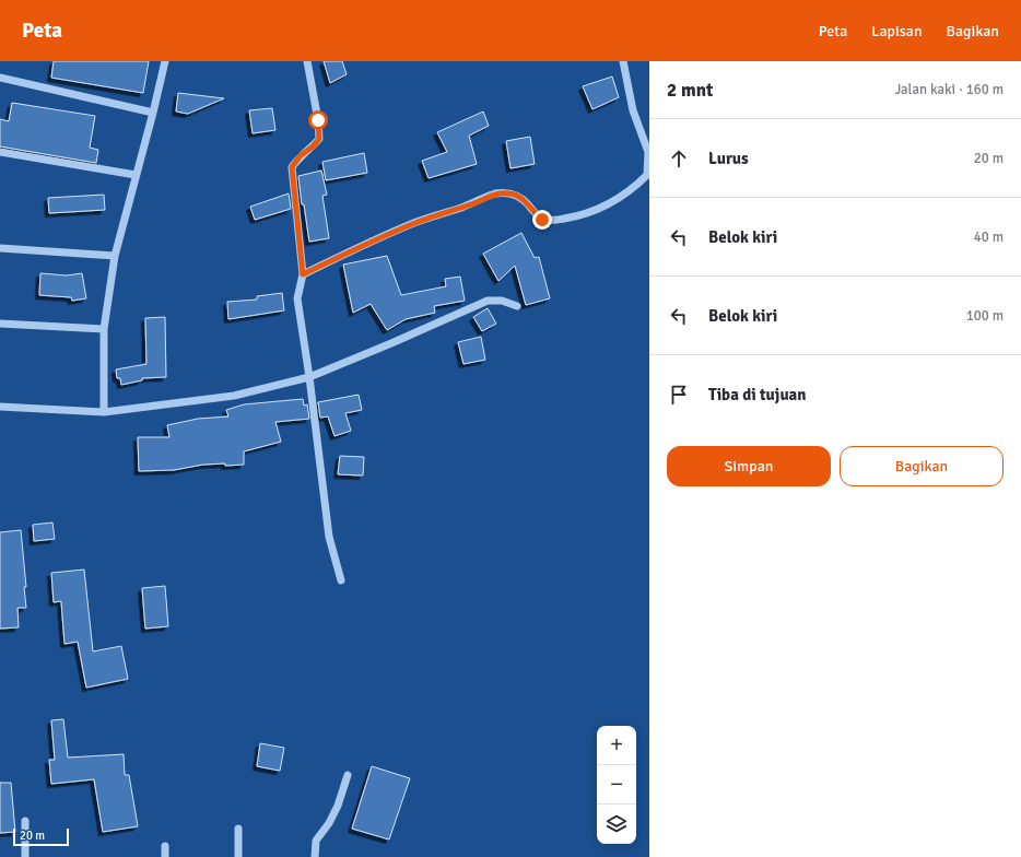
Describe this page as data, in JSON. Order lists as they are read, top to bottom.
{
  "scale_bar": "20 m",
  "page": {
    "header": "Peta",
    "nav": ["Peta", "Lapisan", "Bagikan"],
    "heading": ["2 mnt", "Jalan kaki · 160 m"],
    "list": [
      ["Lurus", "20 m"],
      ["Belok kiri", "40 m"],
      ["Belok kiri", "100 m"],
      "Tiba di tujuan"
    ],
    "buttons": ["Simpan", "Bagikan"],
    "map_buttons": ["+", "−"],
    "scale": "20 m"
  }
}
